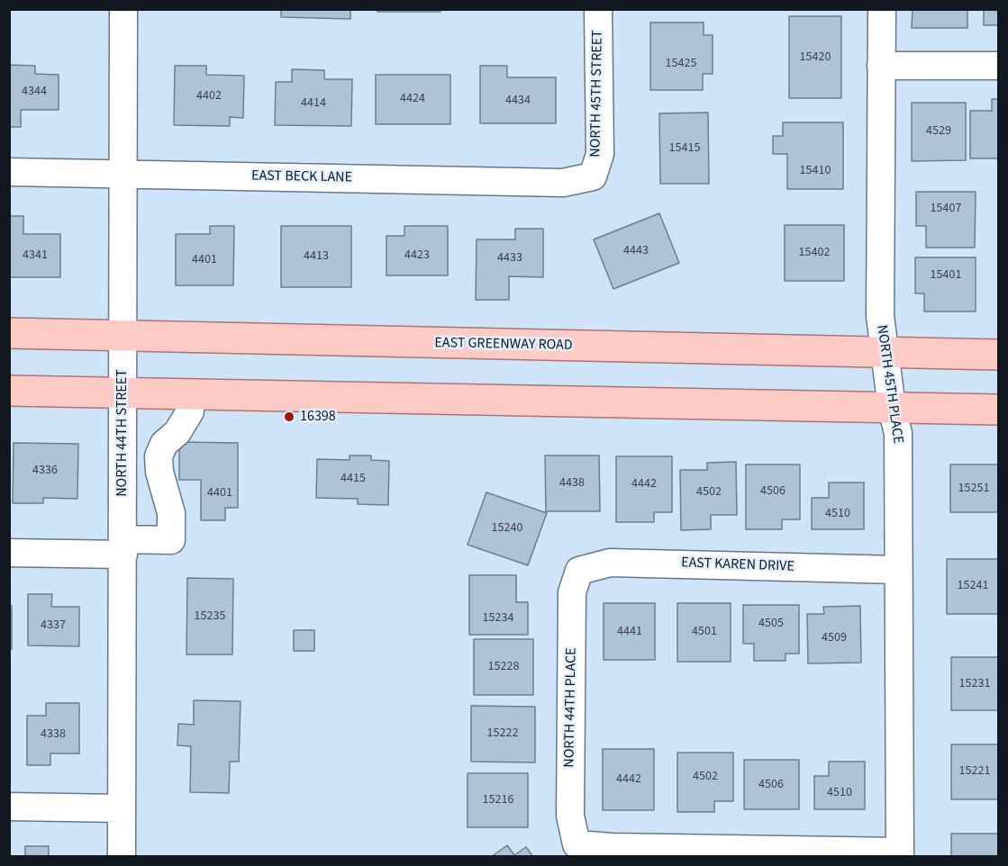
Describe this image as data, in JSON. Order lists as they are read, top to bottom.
{
  "streets": {
    "main road": ["EAST GREENWAY ROAD"],
    "street": [
      "NORTH 45TH STREET",
      "EAST BECK LANE",
      "NORTH 45TH PLACE",
      "NORTH 44TH STREET",
      "EAST KAREN DRIVE",
      "NORTH 44TH PLACE"
    ]
  },
  "crossings": [
    ["NORTH 45TH STREET", "EAST BECK LANE"],
    ["EAST BECK LANE", "NORTH 44TH STREET"],
    ["EAST GREENWAY ROAD", "NORTH 45TH PLACE"],
    ["EAST GREENWAY ROAD", "NORTH 44TH STREET"],
    ["NORTH 45TH PLACE", "EAST KAREN DRIVE"],
    ["NORTH 45TH PLACE", "NORTH 44TH PLACE"],
    ["EAST KAREN DRIVE", "NORTH 44TH PLACE"]
  ],
  "places": ["16398"],
  "house_numbers": [
    "15420",
    "15425",
    "4344",
    "4402",
    "4424",
    "4434",
    "4414",
    "4529",
    "15415",
    "15410",
    "15407",
    "4443",
    "15402",
    "4341",
    "4423",
    "4413",
    "4433",
    "4401",
    "15401",
    "4336",
    "4415",
    "4438",
    "4442",
    "15251",
    "4506",
    "4502",
    "4401",
    "4510",
    "15240",
    "15241",
    "15235",
    "15234",
    "4505",
    "4337",
    "4441",
    "4501",
    "4509",
    "15228",
    "15231",
    "15222",
    "4338",
    "15221",
    "4502",
    "4442",
    "4506",
    "4510",
    "15216"
  ]
}
